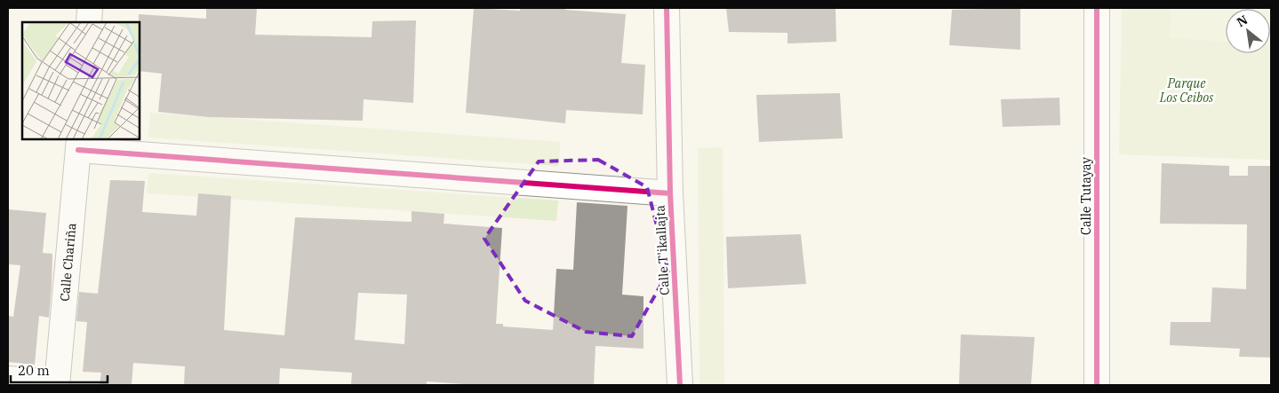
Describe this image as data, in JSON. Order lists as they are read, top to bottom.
{
  "streets": {
    "street": ["Calle Tutayay", "Calle T'ikallajta", "Calle Chariña"]
  },
  "parks": ["Parque Los Ceibos"],
  "scale_bar": "20 m",
  "north": "top left"
}
